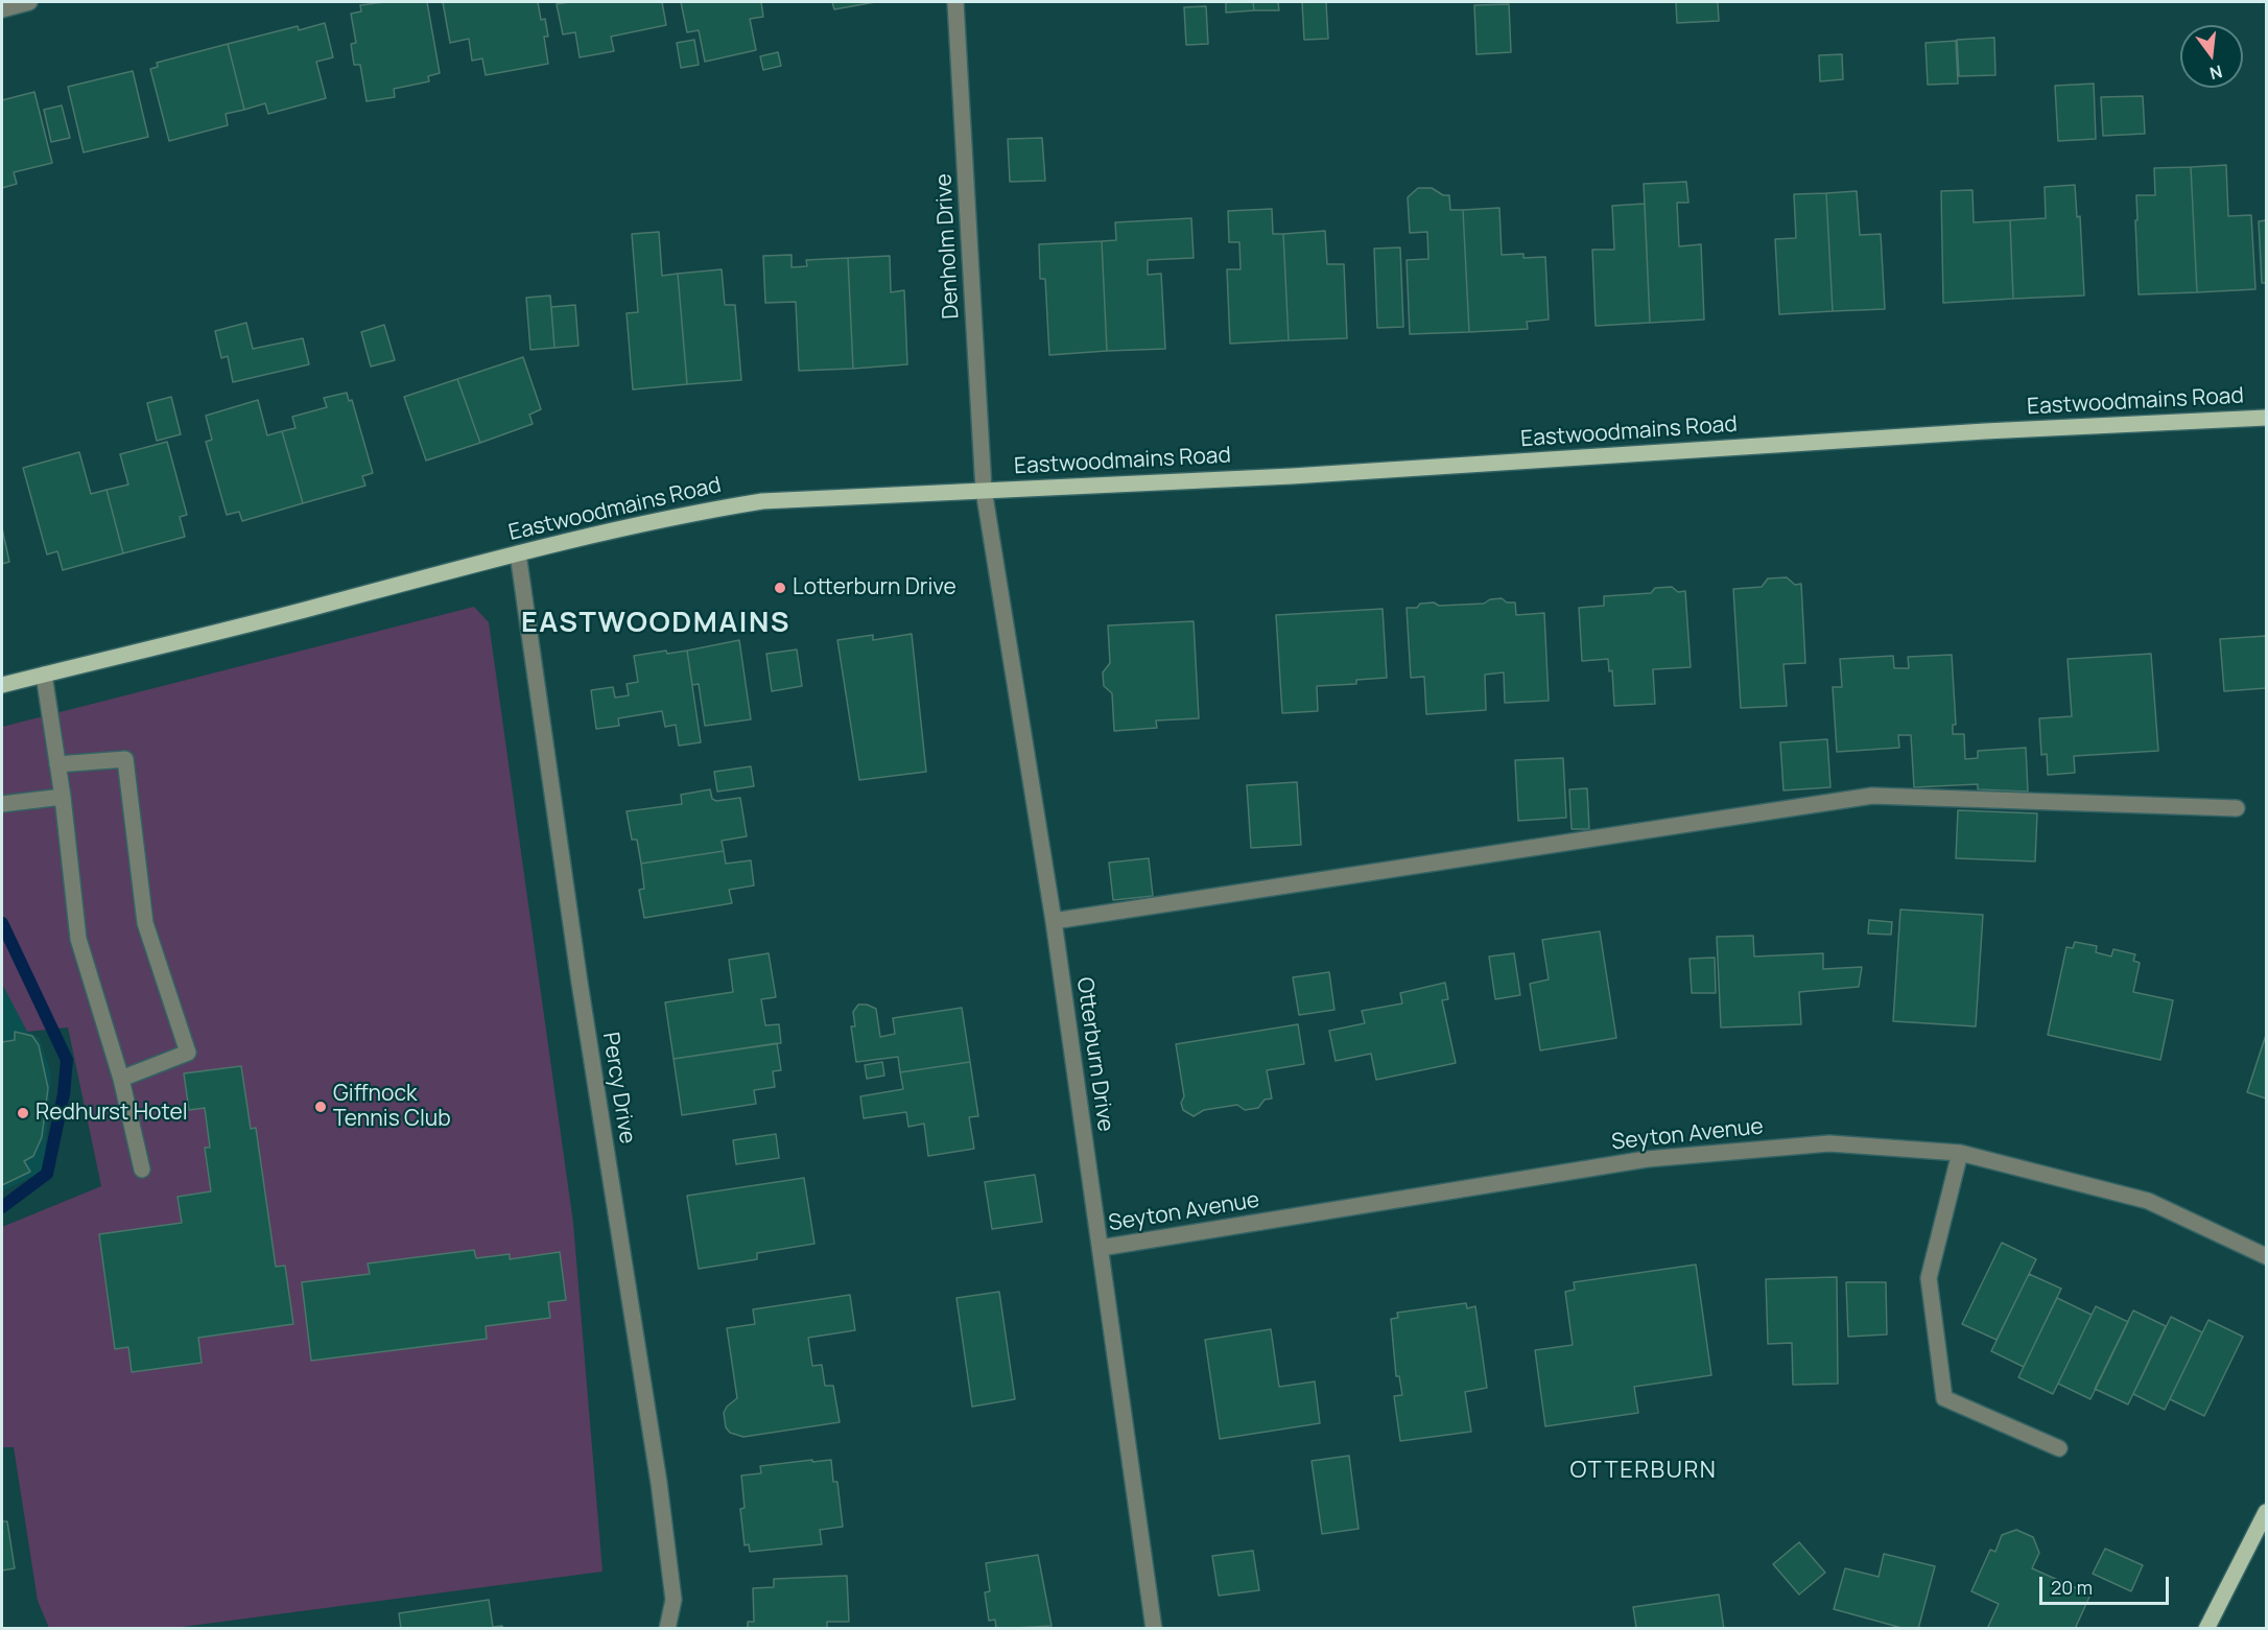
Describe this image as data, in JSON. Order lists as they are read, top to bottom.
{
  "streets": {
    "main road": ["Eastwoodmains Road"],
    "street": [
      "Denholm Drive",
      "Otterburn Drive",
      "Percy Drive",
      "Seyton Avenue"
    ]
  },
  "crossings": [
    ["Denholm Drive", "Eastwoodmains Road"],
    ["Denholm Drive", "Otterburn Drive"],
    ["Eastwoodmains Road", "Otterburn Drive"],
    ["Eastwoodmains Road", "Percy Drive"],
    ["Otterburn Drive", "Seyton Avenue"]
  ],
  "districts": ["EASTWOODMAINS", "OTTERBURN"],
  "places": ["Lotterburn Drive", "Giffnock Tennis Club", "Redhurst Hotel"],
  "scale_bar": "20 m",
  "north": "bottom"
}
